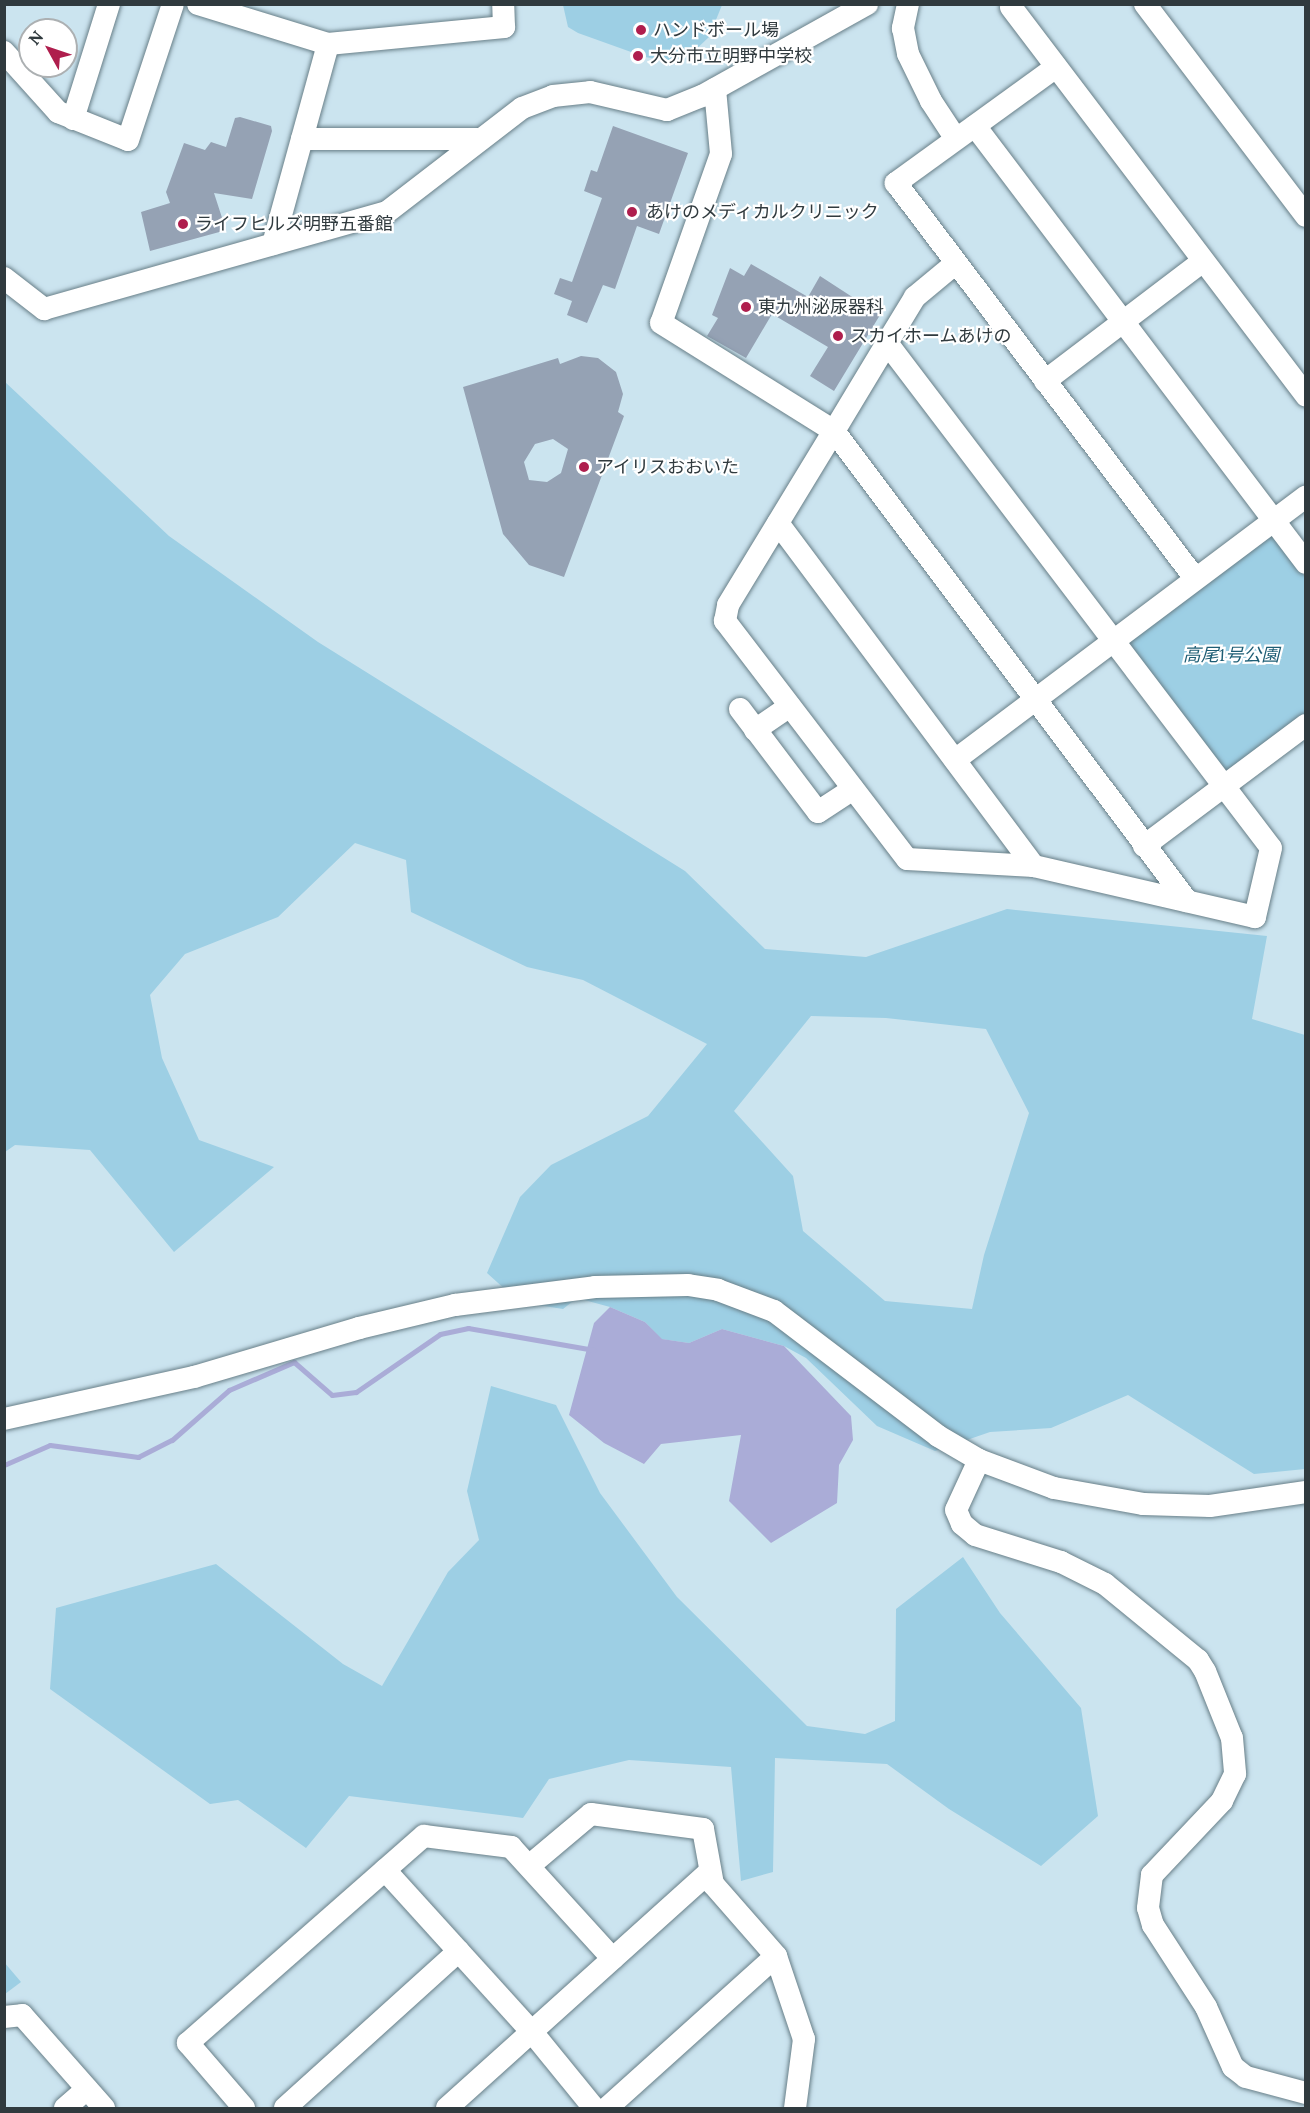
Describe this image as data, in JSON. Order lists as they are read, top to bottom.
{
  "parks": ["高尾1号公園"],
  "places": [
    "ハンドボール場",
    "大分市立明野中学校",
    "あけのメディカルクリニック",
    "ライフヒルズ明野五番館",
    "東九州泌尿器科",
    "スカイホームあけの",
    "アイリスおおいた"
  ],
  "north": "top left"
}
